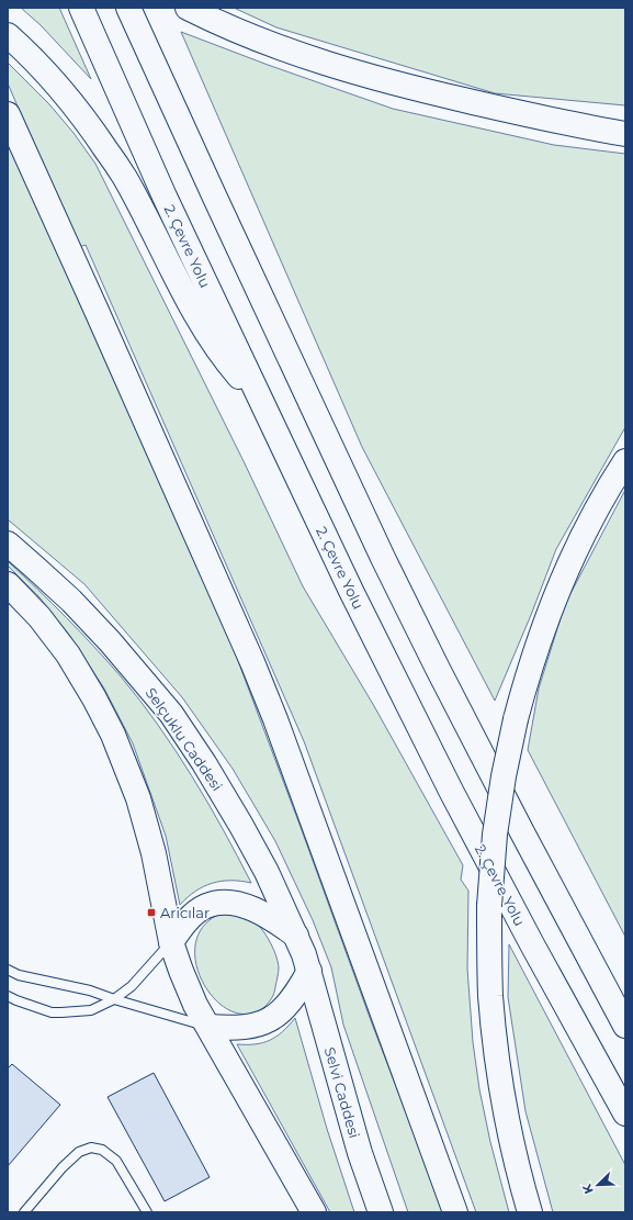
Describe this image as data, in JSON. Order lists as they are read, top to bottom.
{
  "streets": {
    "main road": ["2. Çevre Yolu", "Selçuklu Caddesi", "Selvi Caddesi"]
  },
  "crossings": [
    ["Selçuklu Caddesi", "Selvi Caddesi"]
  ],
  "places": {
    "transit": ["Aricılar"]
  },
  "north": "bottom left"
}
